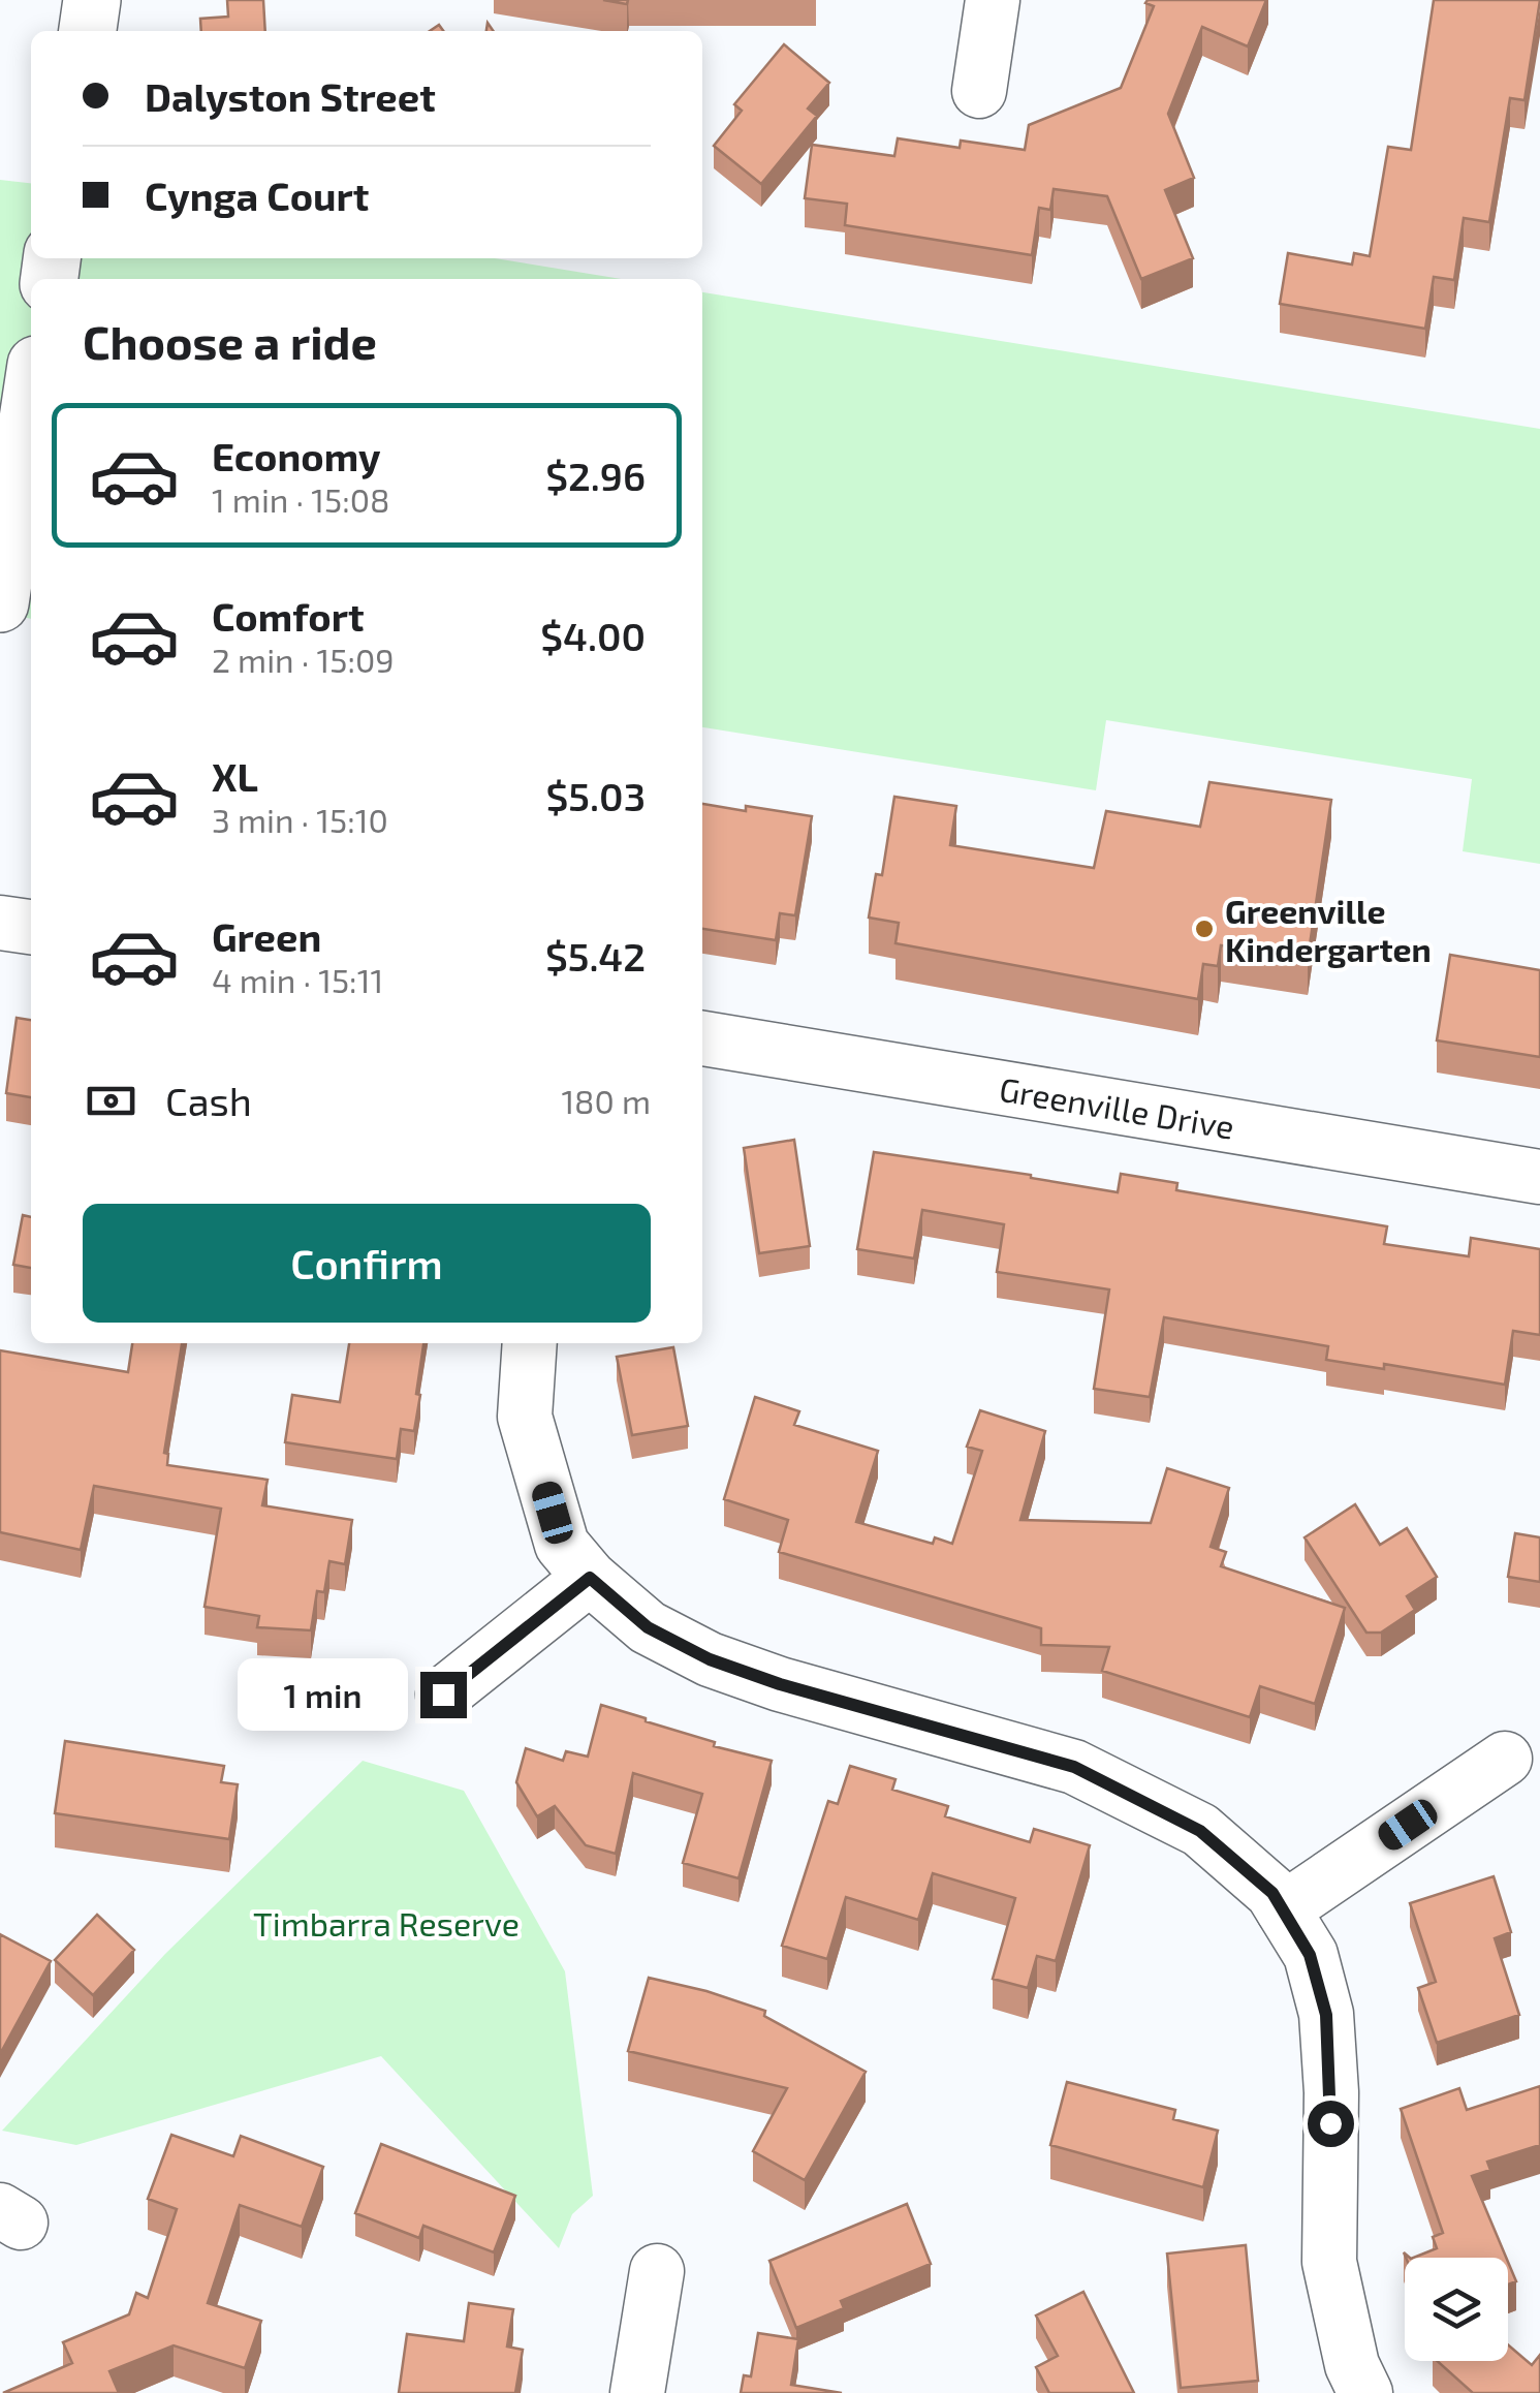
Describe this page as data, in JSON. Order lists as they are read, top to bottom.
{
  "streets": {
    "street": ["Greenville Drive"]
  },
  "parks": ["Timbarra Reserve"],
  "places": ["Greenville Kindergarten"],
  "page": {
    "banner": ["Dalyston Street", "Cynga Court"],
    "heading": "Choose a ride",
    "list": [
      {
        "name": "Economy",
        "note": "1 min · 15:08",
        "value": "$2.96"
      },
      {
        "name": "Comfort",
        "note": "2 min · 15:09",
        "value": "$4.00"
      },
      {
        "name": "XL",
        "note": "3 min · 15:10",
        "value": "$5.03"
      },
      {
        "name": "Green",
        "note": "4 min · 15:11",
        "value": "$5.42"
      }
    ],
    "pay": ["Cash", "180 m"],
    "buttons": "Confirm",
    "bubble": "1 min"
  }
}
